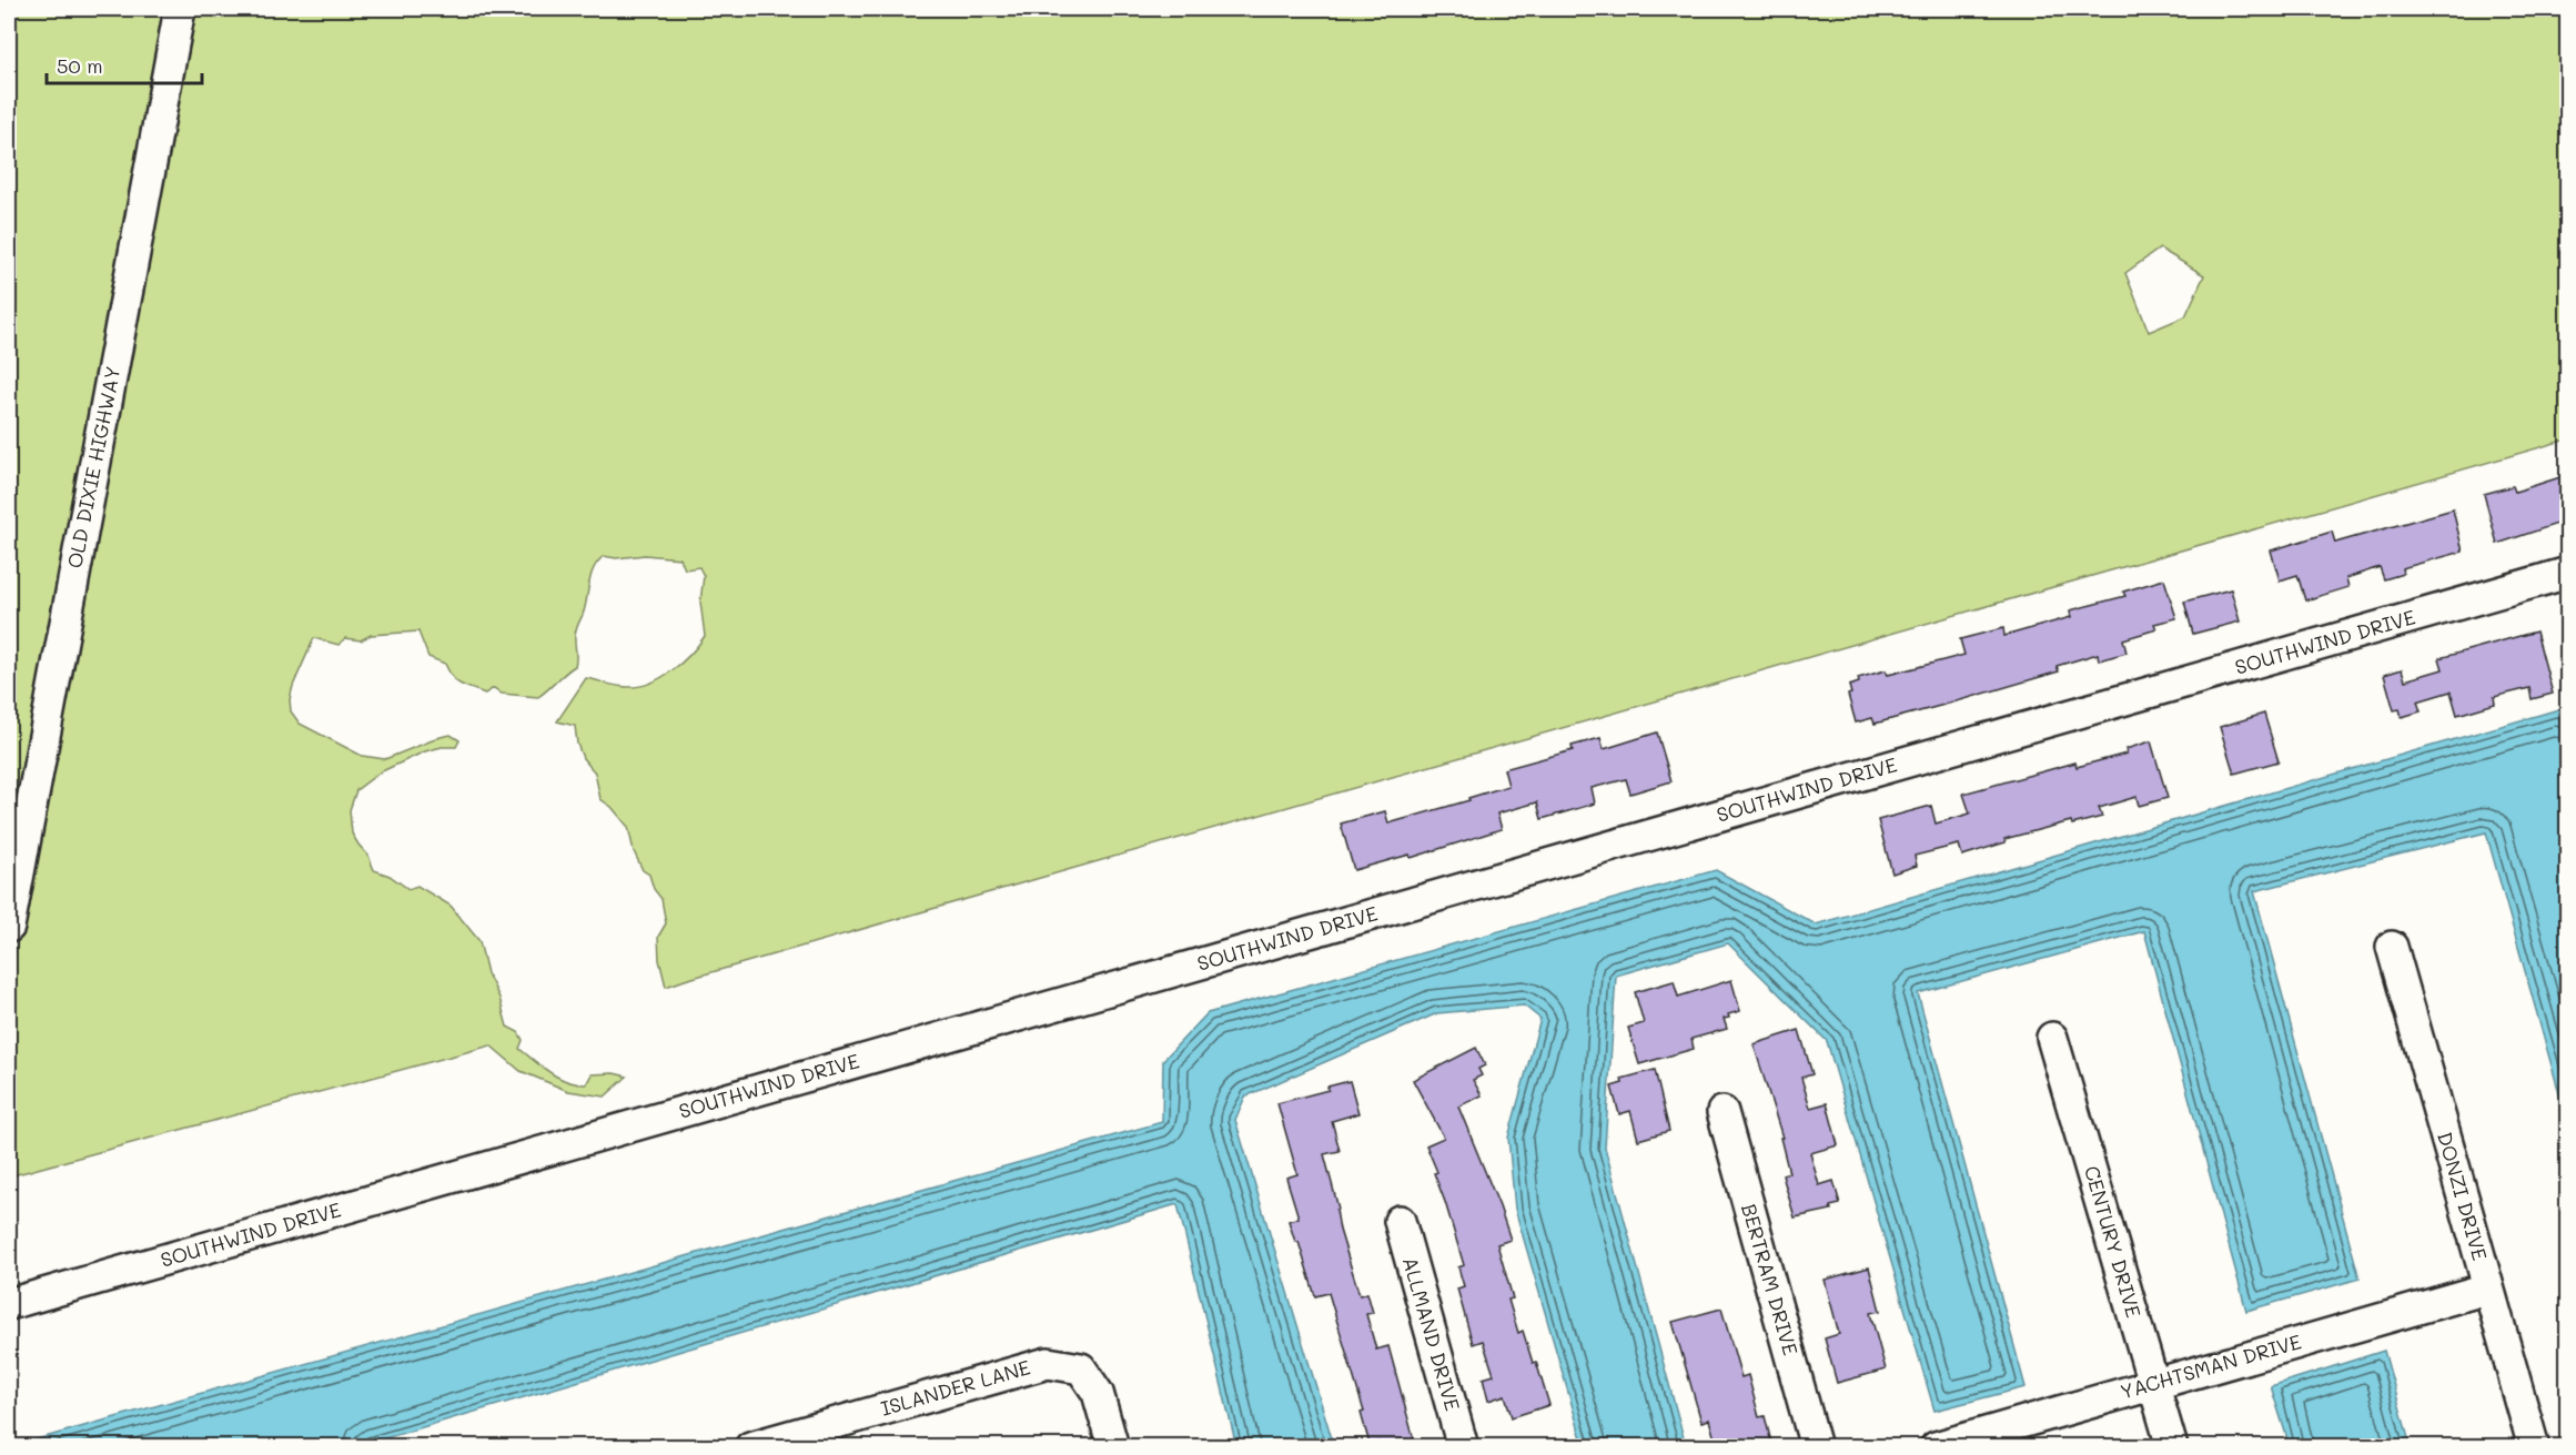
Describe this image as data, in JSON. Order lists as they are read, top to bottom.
{
  "streets": {
    "street": [
      "OLD DIXIE HIGHWAY",
      "SOUTHWIND DRIVE",
      "DONZI DRIVE",
      "CENTURY DRIVE",
      "BERTRAM DRIVE",
      "ALLMAND DRIVE",
      "YACHTSMAN DRIVE",
      "ISLANDER LANE"
    ]
  },
  "crossings": [
    ["DONZI DRIVE", "YACHTSMAN DRIVE"],
    ["CENTURY DRIVE", "YACHTSMAN DRIVE"]
  ],
  "scale_bar": "50 m"
}
